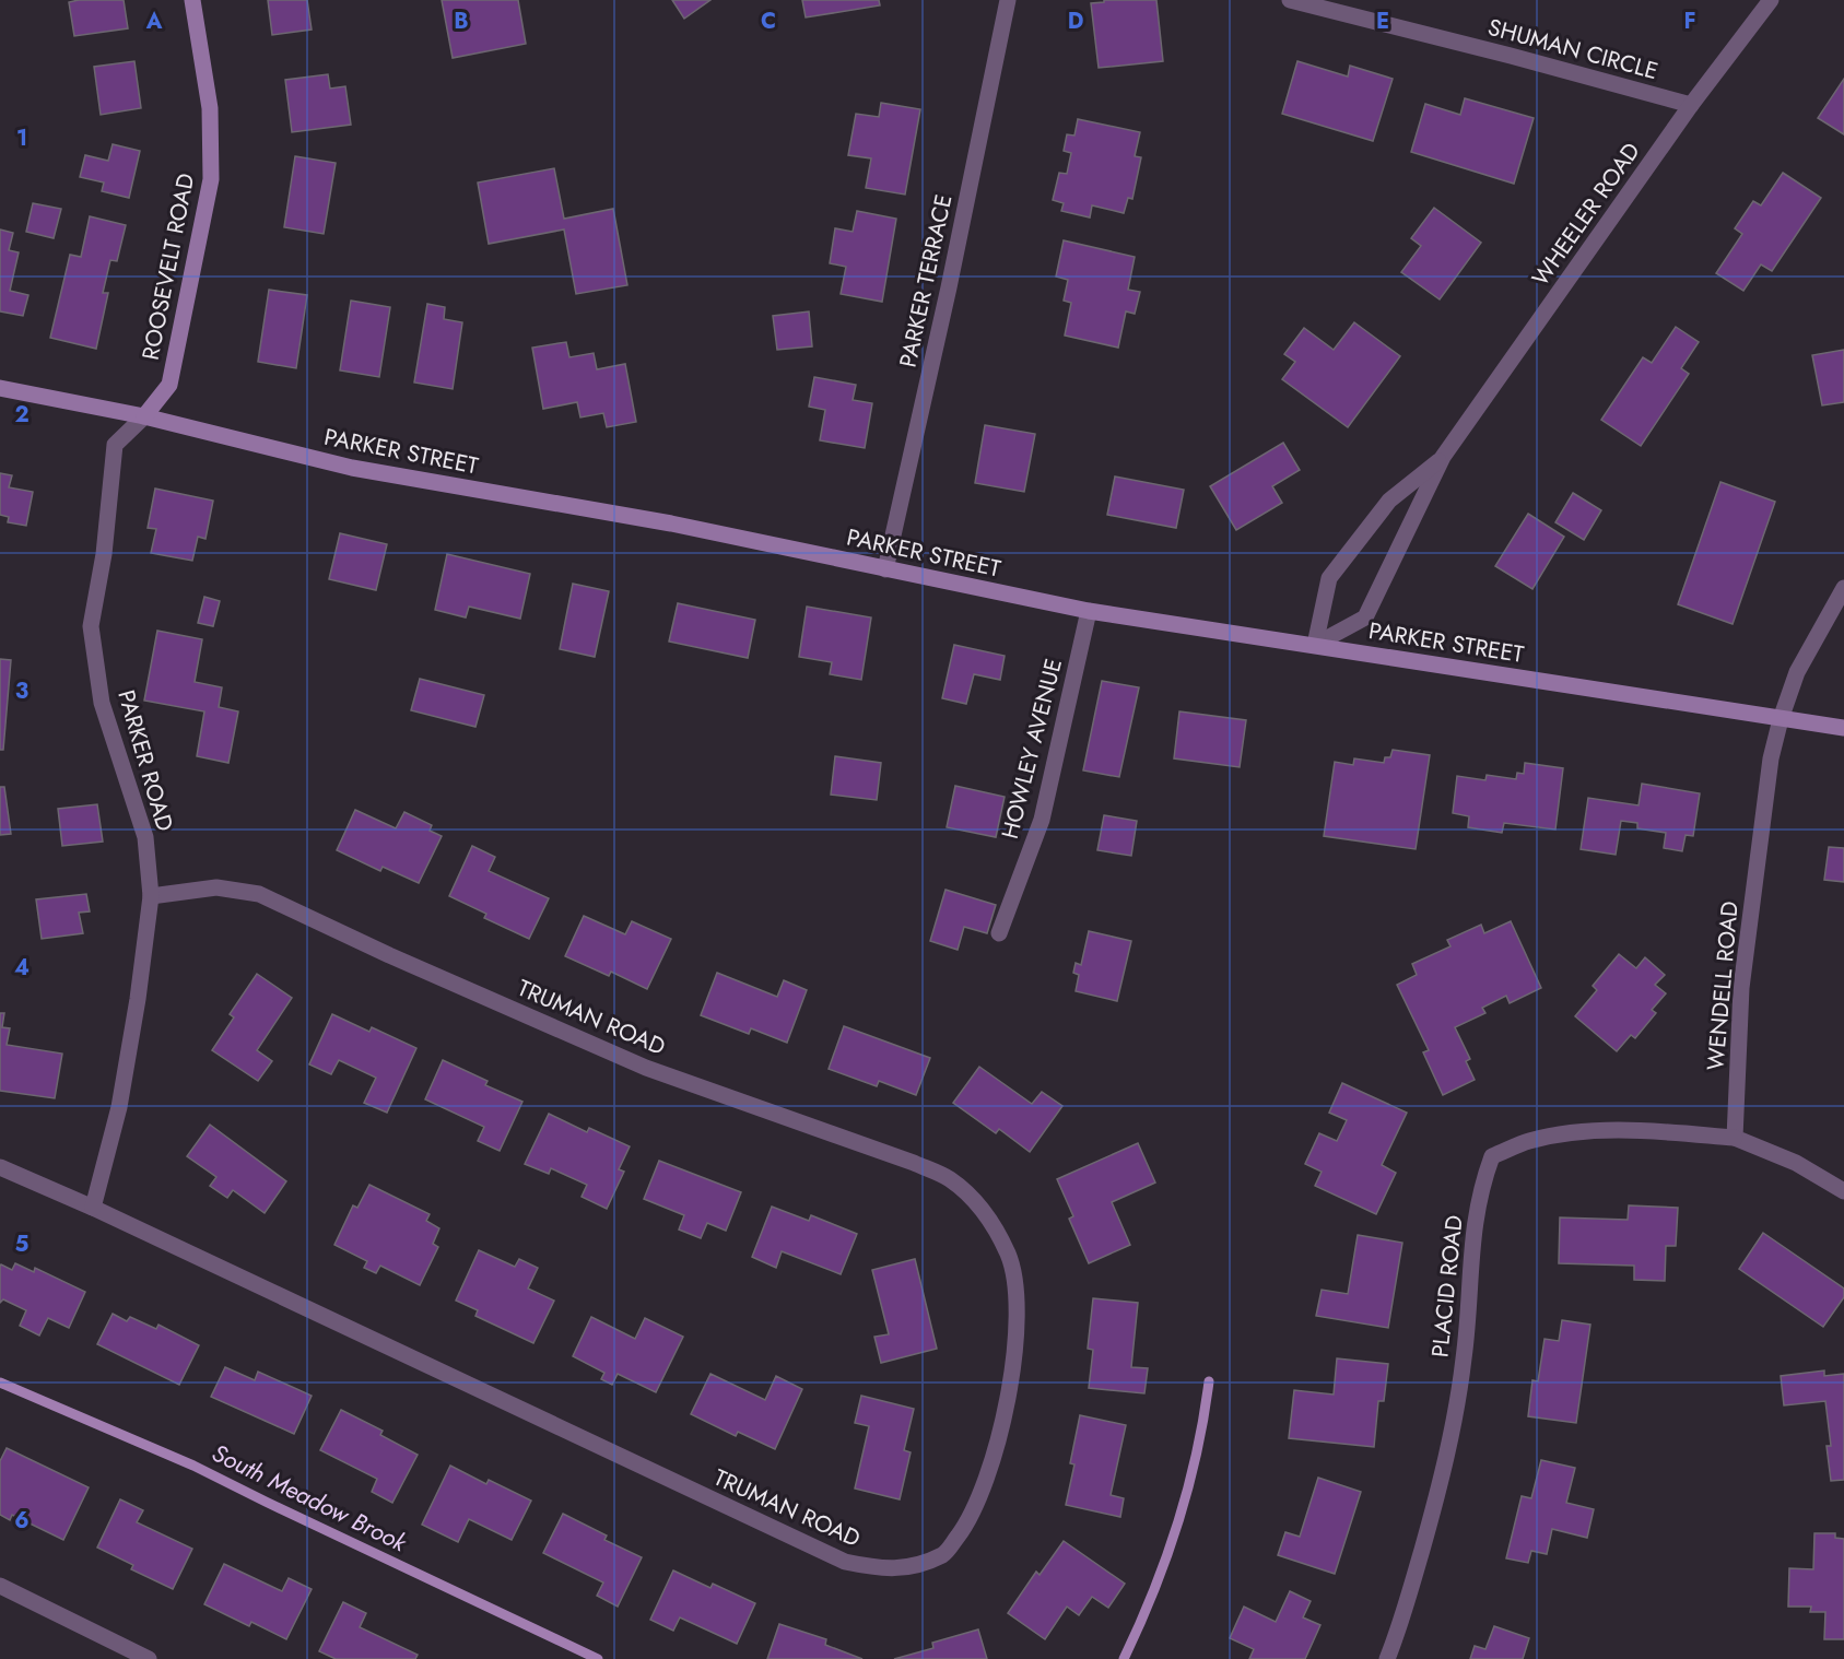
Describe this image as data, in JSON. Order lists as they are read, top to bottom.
{
  "streets": {
    "main road": ["ROOSEVELT ROAD", "PARKER STREET"],
    "street": [
      "SHUMAN CIRCLE",
      "WHEELER ROAD",
      "PARKER TERRACE",
      "HOWLEY AVENUE",
      "PARKER ROAD",
      "WENDELL ROAD",
      "TRUMAN ROAD",
      "PLACID ROAD"
    ]
  },
  "crossings": [
    ["SHUMAN CIRCLE", "WHEELER ROAD"],
    ["WHEELER ROAD", "PARKER STREET"],
    ["ROOSEVELT ROAD", "PARKER STREET"],
    ["ROOSEVELT ROAD", "PARKER ROAD"],
    ["PARKER TERRACE", "PARKER STREET"],
    ["PARKER STREET", "HOWLEY AVENUE"],
    ["PARKER STREET", "PARKER ROAD"],
    ["PARKER STREET", "WENDELL ROAD"],
    ["PARKER ROAD", "TRUMAN ROAD"],
    ["WENDELL ROAD", "PLACID ROAD"]
  ],
  "water": ["South Meadow Brook"],
  "grid": {
    "columns": [
      "A",
      "B",
      "C",
      "D",
      "E",
      "F"
    ],
    "rows": [
      "1",
      "2",
      "3",
      "4",
      "5",
      "6"
    ]
  }
}
